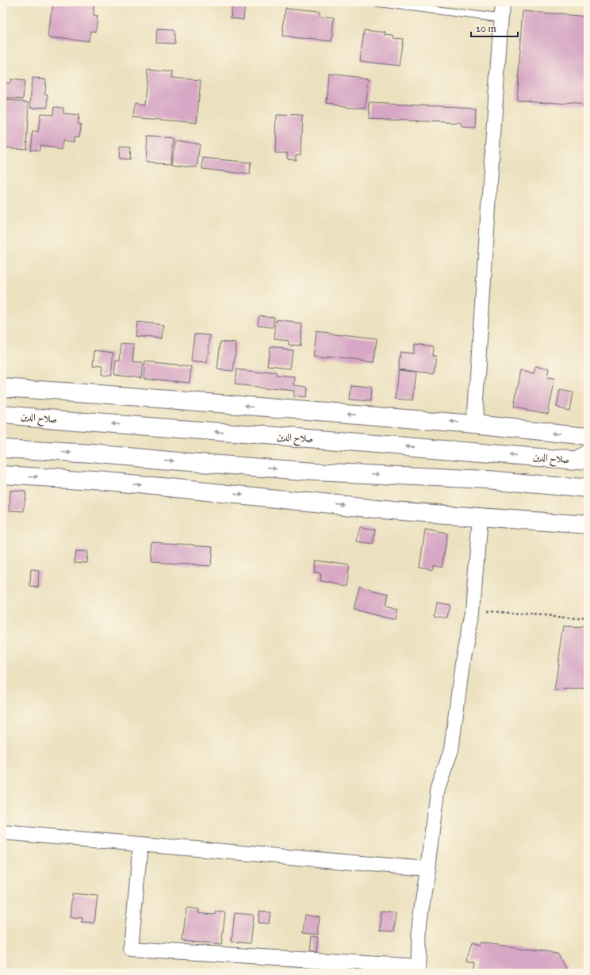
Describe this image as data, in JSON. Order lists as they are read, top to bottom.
{
  "streets": {
    "main road": ["صلاح الدين"]
  },
  "scale_bar": "20 m"
}
